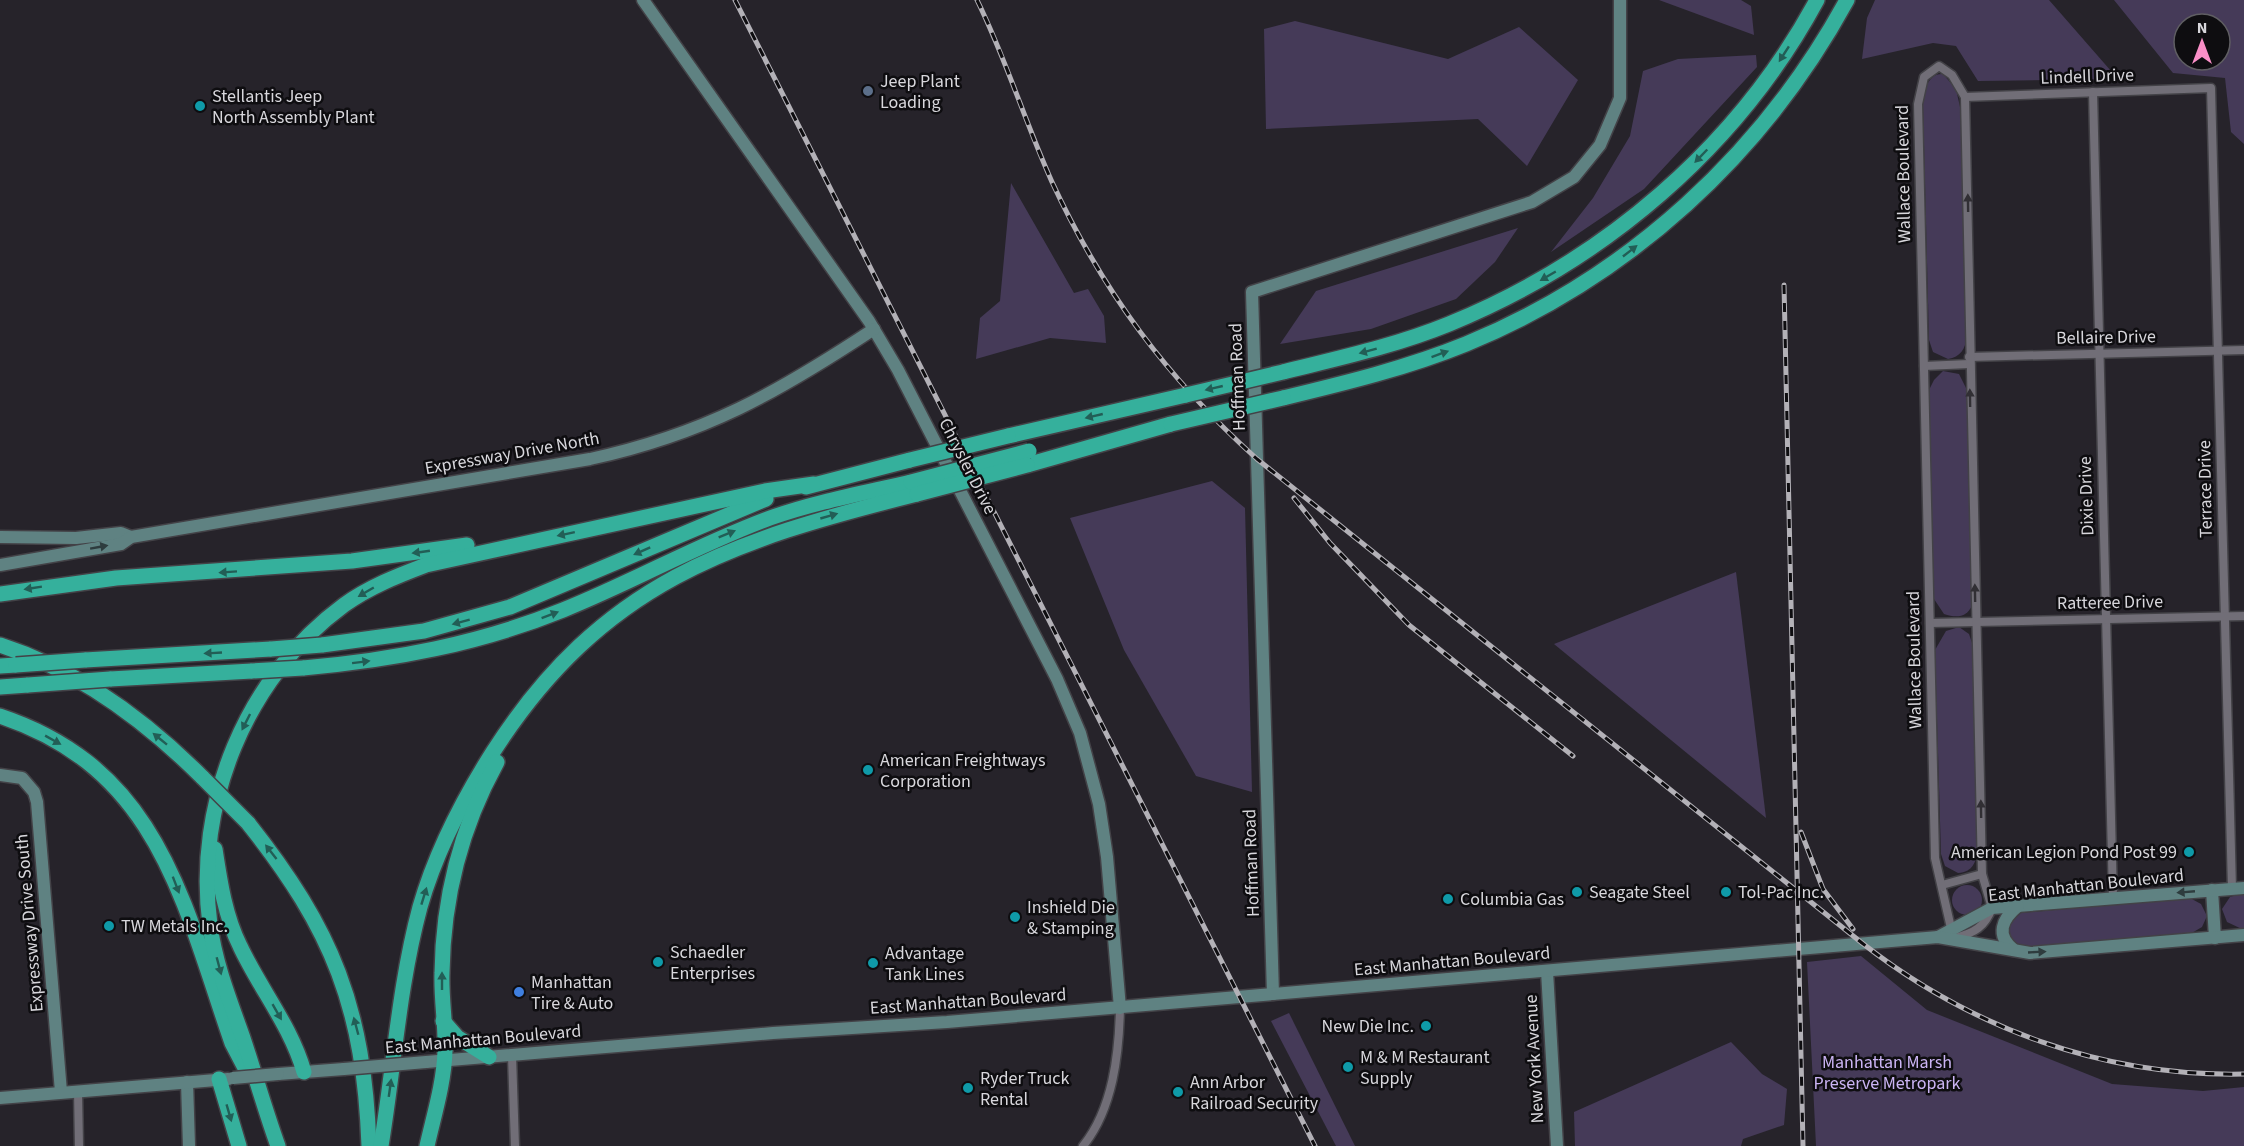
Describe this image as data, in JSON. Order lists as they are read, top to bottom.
{
  "streets": {
    "street": [
      "Lindell Drive",
      "Wallace Boulevard",
      "Bellaire Drive",
      "Hoffman Road",
      "Expressway Drive North",
      "Chrysler Drive",
      "Terrace Drive",
      "Dixie Drive",
      "Ratteree Drive",
      "East Manhattan Boulevard",
      "Expressway Drive South",
      "New York Avenue"
    ]
  },
  "crossings": [
    ["Lindell Drive", "Wallace Boulevard"],
    ["Lindell Drive", "Terrace Drive"],
    ["Lindell Drive", "Dixie Drive"],
    ["Wallace Boulevard", "Bellaire Drive"],
    ["Wallace Boulevard", "Ratteree Drive"],
    ["Wallace Boulevard", "East Manhattan Boulevard"],
    ["Bellaire Drive", "Terrace Drive"],
    ["Bellaire Drive", "Dixie Drive"],
    ["Hoffman Road", "East Manhattan Boulevard"],
    ["Expressway Drive North", "Chrysler Drive"],
    ["Chrysler Drive", "East Manhattan Boulevard"],
    ["Terrace Drive", "Ratteree Drive"],
    ["Terrace Drive", "East Manhattan Boulevard"],
    ["Dixie Drive", "Ratteree Drive"],
    ["Dixie Drive", "East Manhattan Boulevard"],
    ["East Manhattan Boulevard", "Expressway Drive South"],
    ["East Manhattan Boulevard", "New York Avenue"]
  ],
  "parks": ["Manhattan Marsh Preserve Metropark"],
  "places": [
    "Jeep Plant Loading",
    "Stellantis Jeep North Assembly Plant",
    "American Freightways Corporation",
    "American Legion Pond Post 99",
    "Seagate Steel",
    "Tol-Pac Inc.",
    "Columbia Gas",
    "Inshield Die & Stamping",
    "TW Metals Inc.",
    "Schaedler Enterprises",
    "Advantage Tank Lines",
    "Manhattan Tire & Auto",
    "New Die Inc.",
    "M & M Restaurant Supply",
    "Ryder Truck Rental",
    "Ann Arbor Railroad Security"
  ],
  "north": "top"
}
